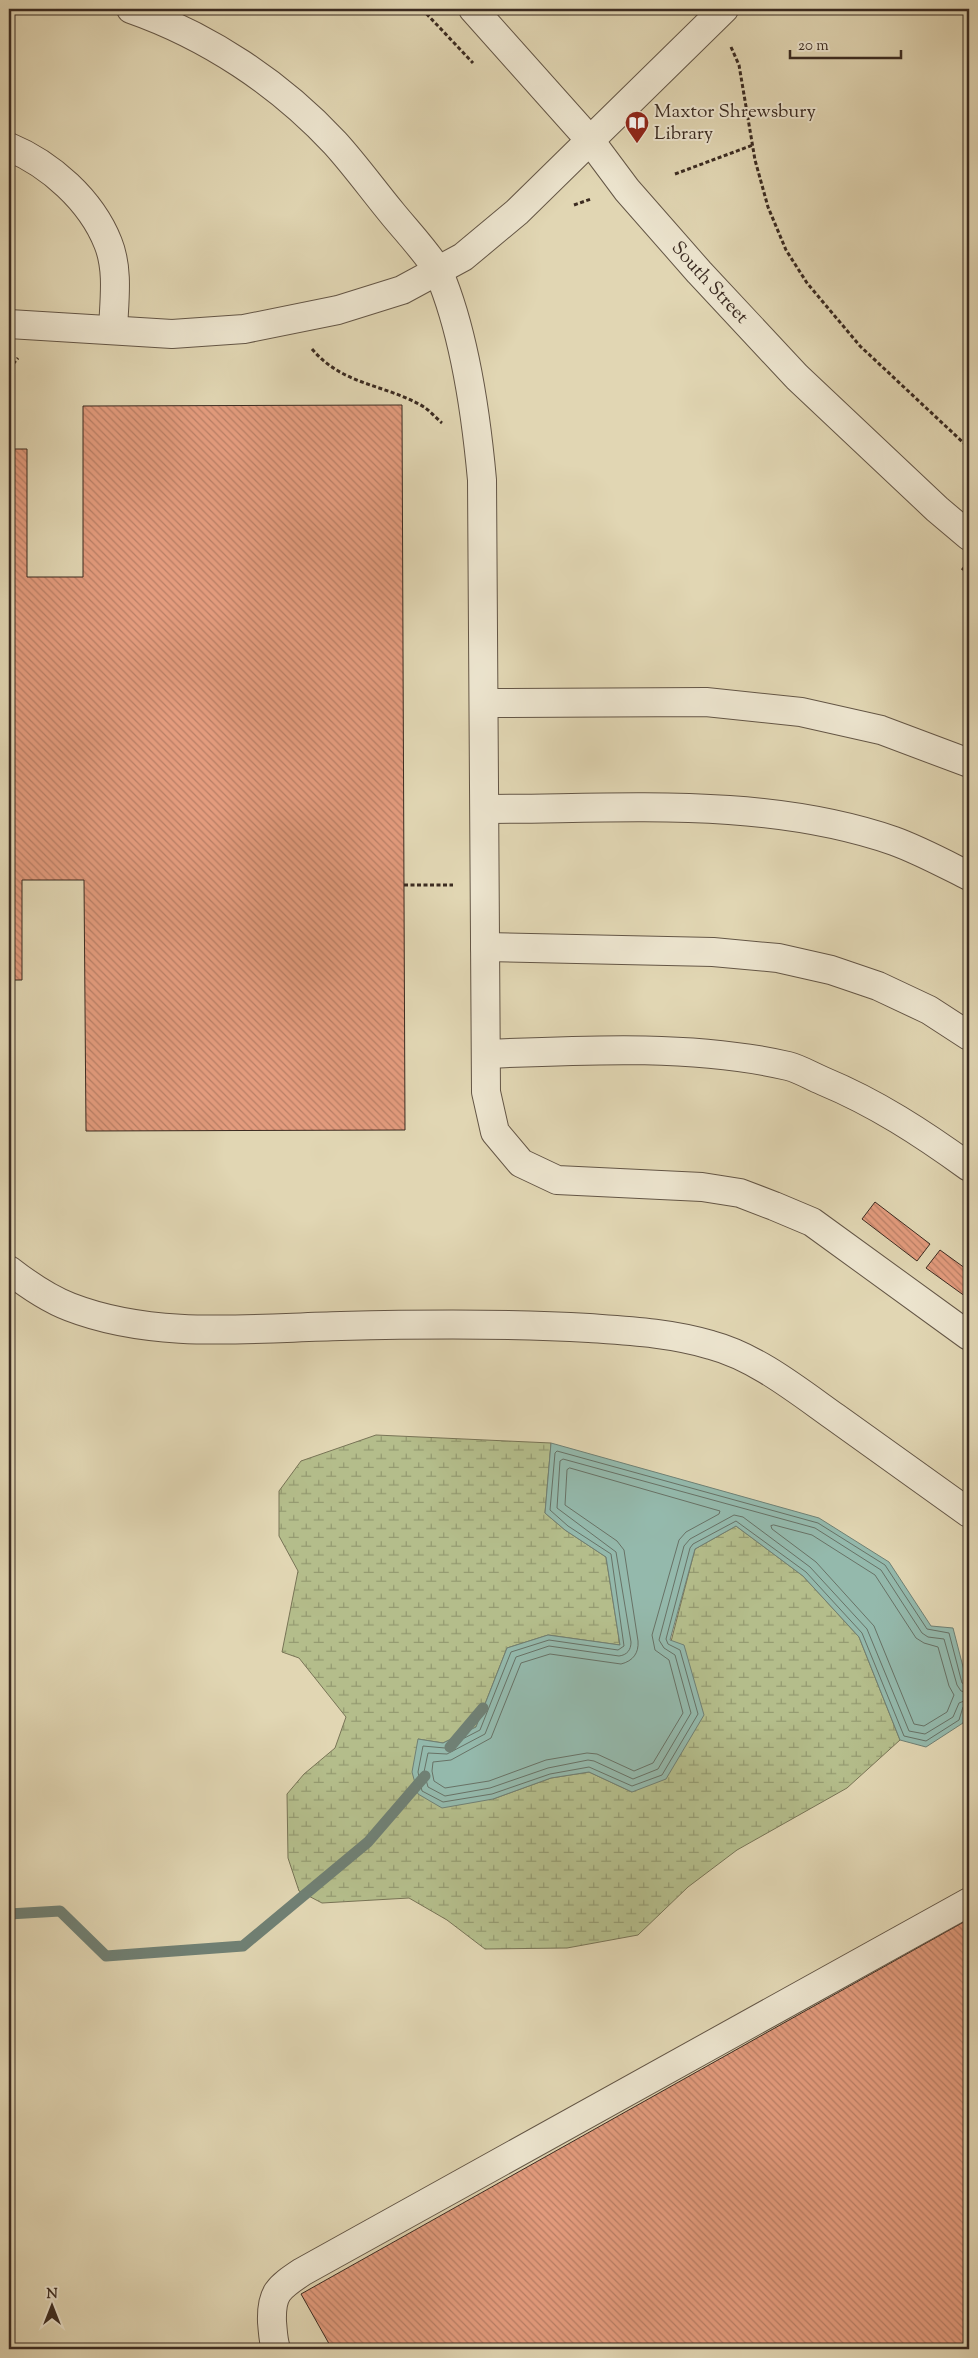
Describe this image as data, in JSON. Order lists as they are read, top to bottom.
{
  "streets": {
    "street": ["South Street"]
  },
  "places": {
    "library": ["Maxtor Shrewsbury Library"]
  },
  "scale_bar": "20 m",
  "north": "top"
}
